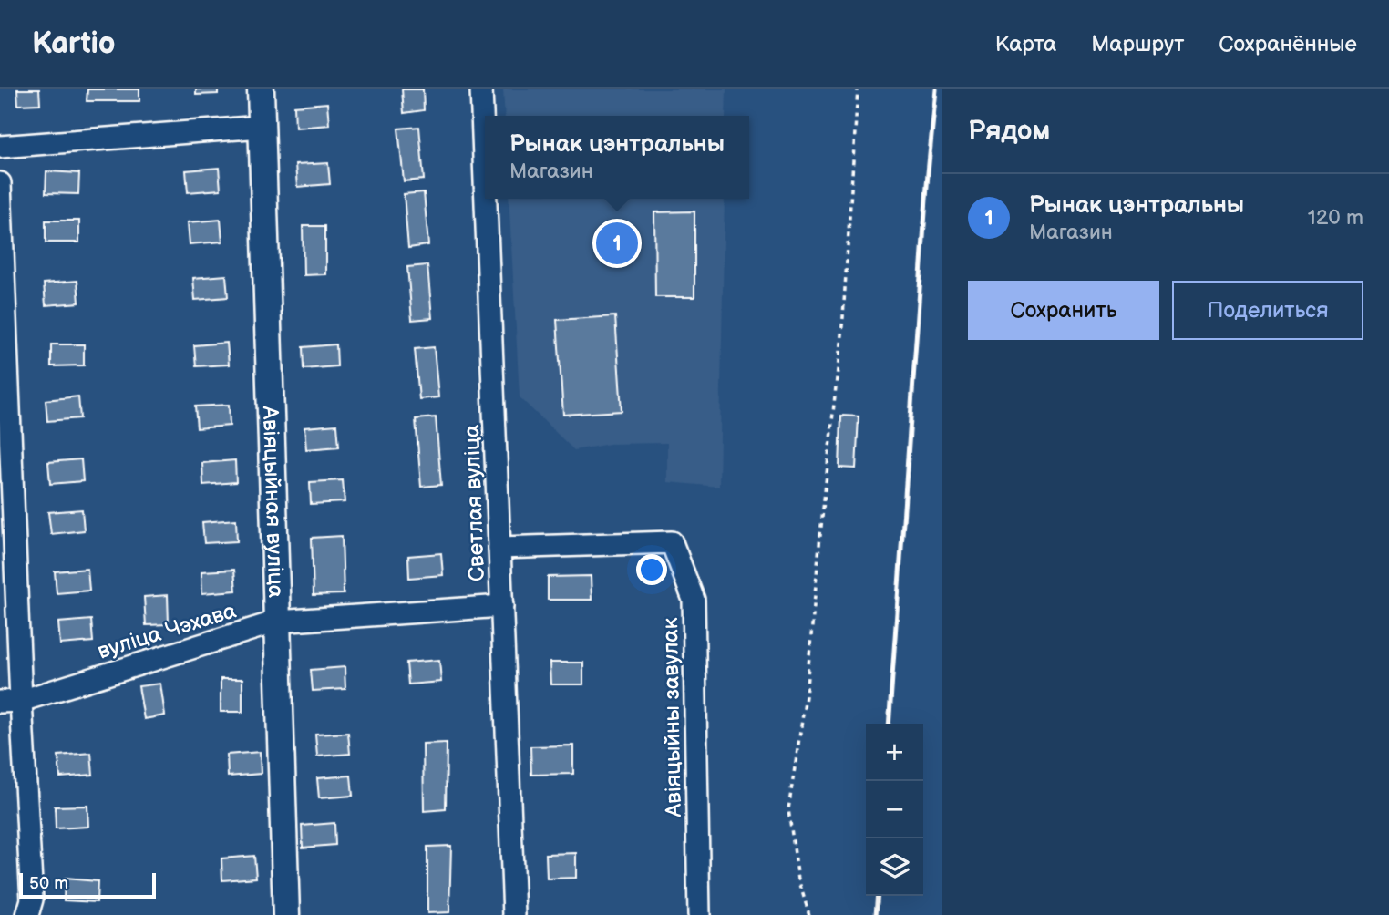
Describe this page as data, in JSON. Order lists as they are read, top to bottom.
{
  "streets": {
    "street": [
      "Авіяцыйная вуліца",
      "Светлая вуліца",
      "вуліца Чэхава",
      "Авіяцыйны завулак"
    ]
  },
  "crossings": [
    ["Авіяцыйная вуліца", "вуліца Чэхава"],
    ["Светлая вуліца", "вуліца Чэхава"],
    ["Светлая вуліца", "Авіяцыйны завулак"]
  ],
  "scale_bar": "50 m",
  "page": {
    "header": "Kartio",
    "nav": ["Карта", "Маршрут", "Сохранённые"],
    "heading": "Рядом",
    "popup": ["Рынак цэнтральны", "Магазин"],
    "list": [
      {
        "mark": "1",
        "name": "Рынак цэнтральны",
        "note": "Магазин",
        "value": "120 m"
      }
    ],
    "pins": "1",
    "buttons": ["Сохранить", "Поделиться"],
    "map_buttons": ["+", "−"],
    "scale": "50 m"
  }
}
